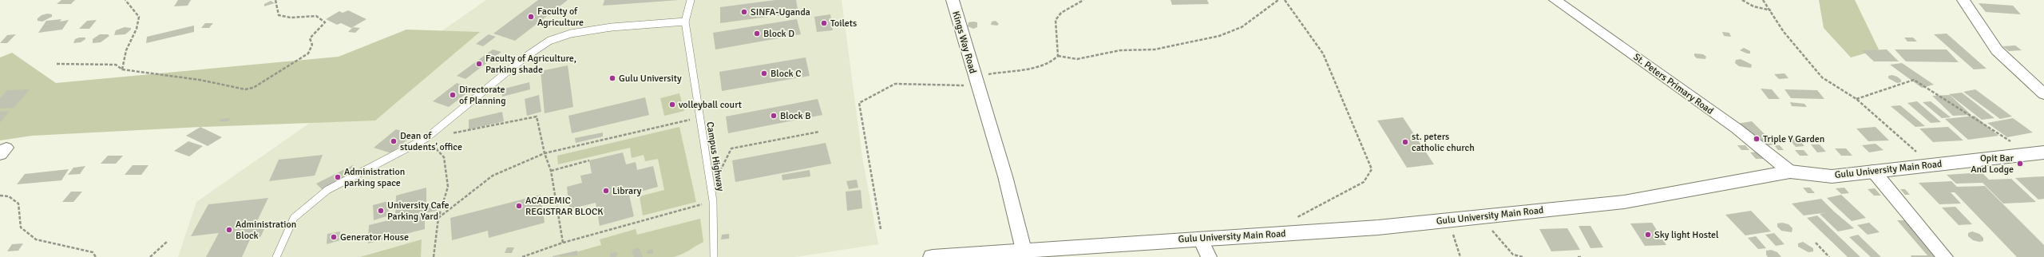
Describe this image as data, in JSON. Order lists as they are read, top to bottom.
{
  "streets": {
    "street": ["Kings Way Road", "St. Peters Primary Road", "Gulu University Main Road"],
    "lane": ["Campus Highway"]
  },
  "crossings": [
    ["Kings Way Road", "Gulu University Main Road"],
    ["St. Peters Primary Road", "Gulu University Main Road"]
  ],
  "places": [
    "SINFA-Uganda",
    "Faculty of Agriculture",
    "Toilets",
    "Block D",
    "Faculty of Agriculture, Parking shade",
    "Block C",
    "Gulu University",
    "Directorate of Planning",
    "volleyball court",
    "Block B",
    "Triple Y Garden",
    "Dean of students' office",
    "st. peters catholic church",
    "Opit Bar And Lodge",
    "Administration parking space",
    "Library",
    "ACADEMIC REGISTRAR BLOCK",
    "University Cafe Parking Yard",
    "Administration Block",
    "Sky light Hostel",
    "Generator House"
  ]
}
